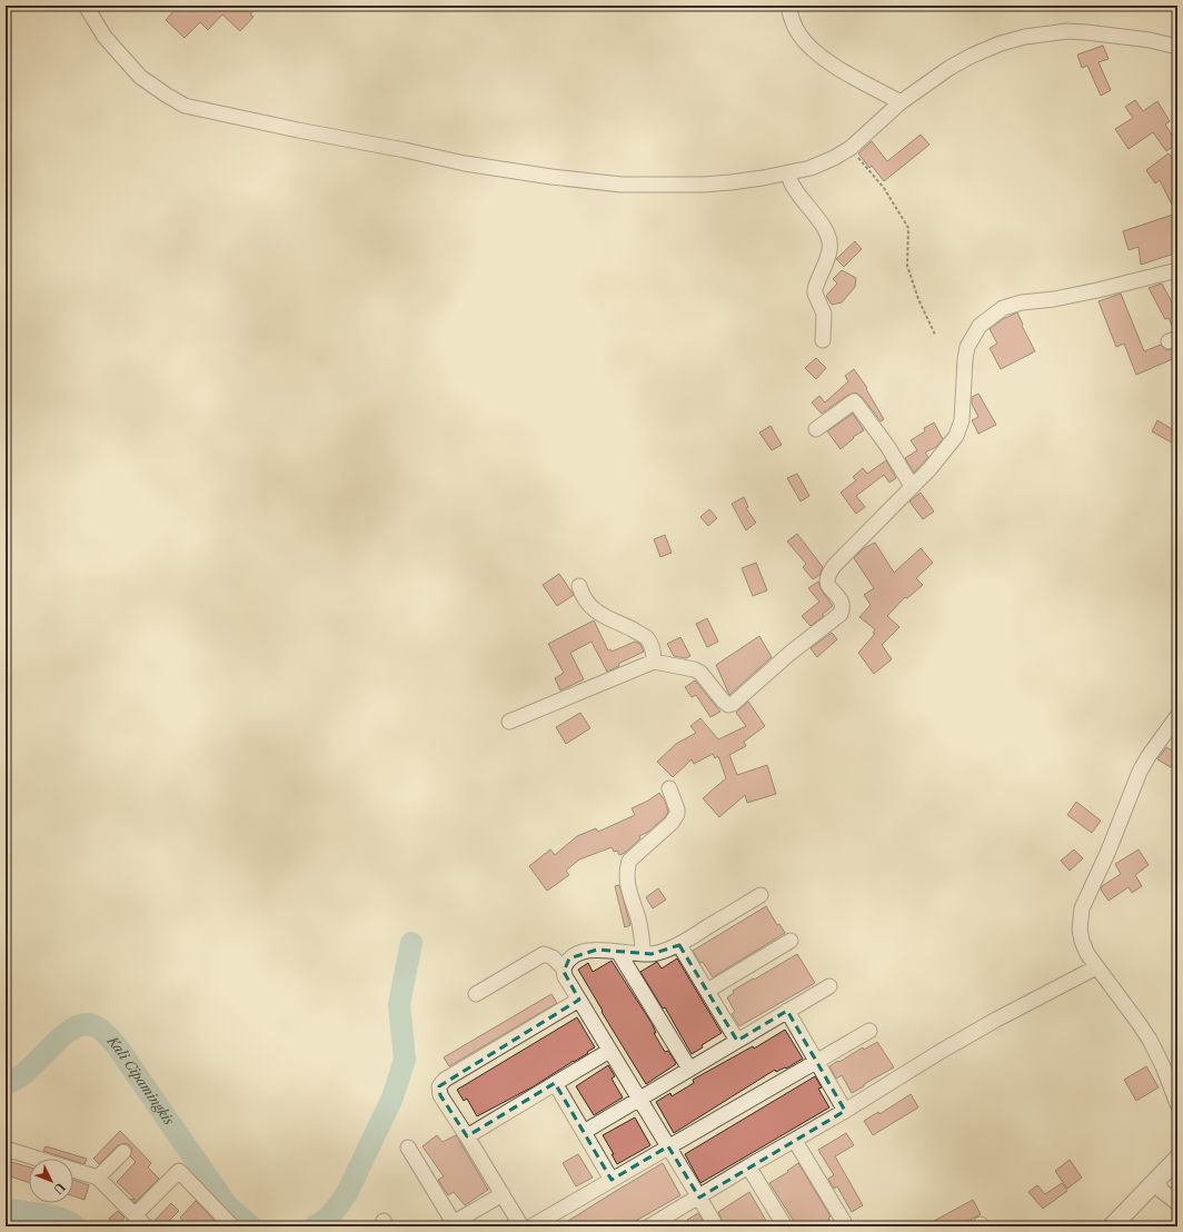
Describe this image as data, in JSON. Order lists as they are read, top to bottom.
{
  "water": ["Kali Cipamingkis"],
  "north": "bottom right"
}
